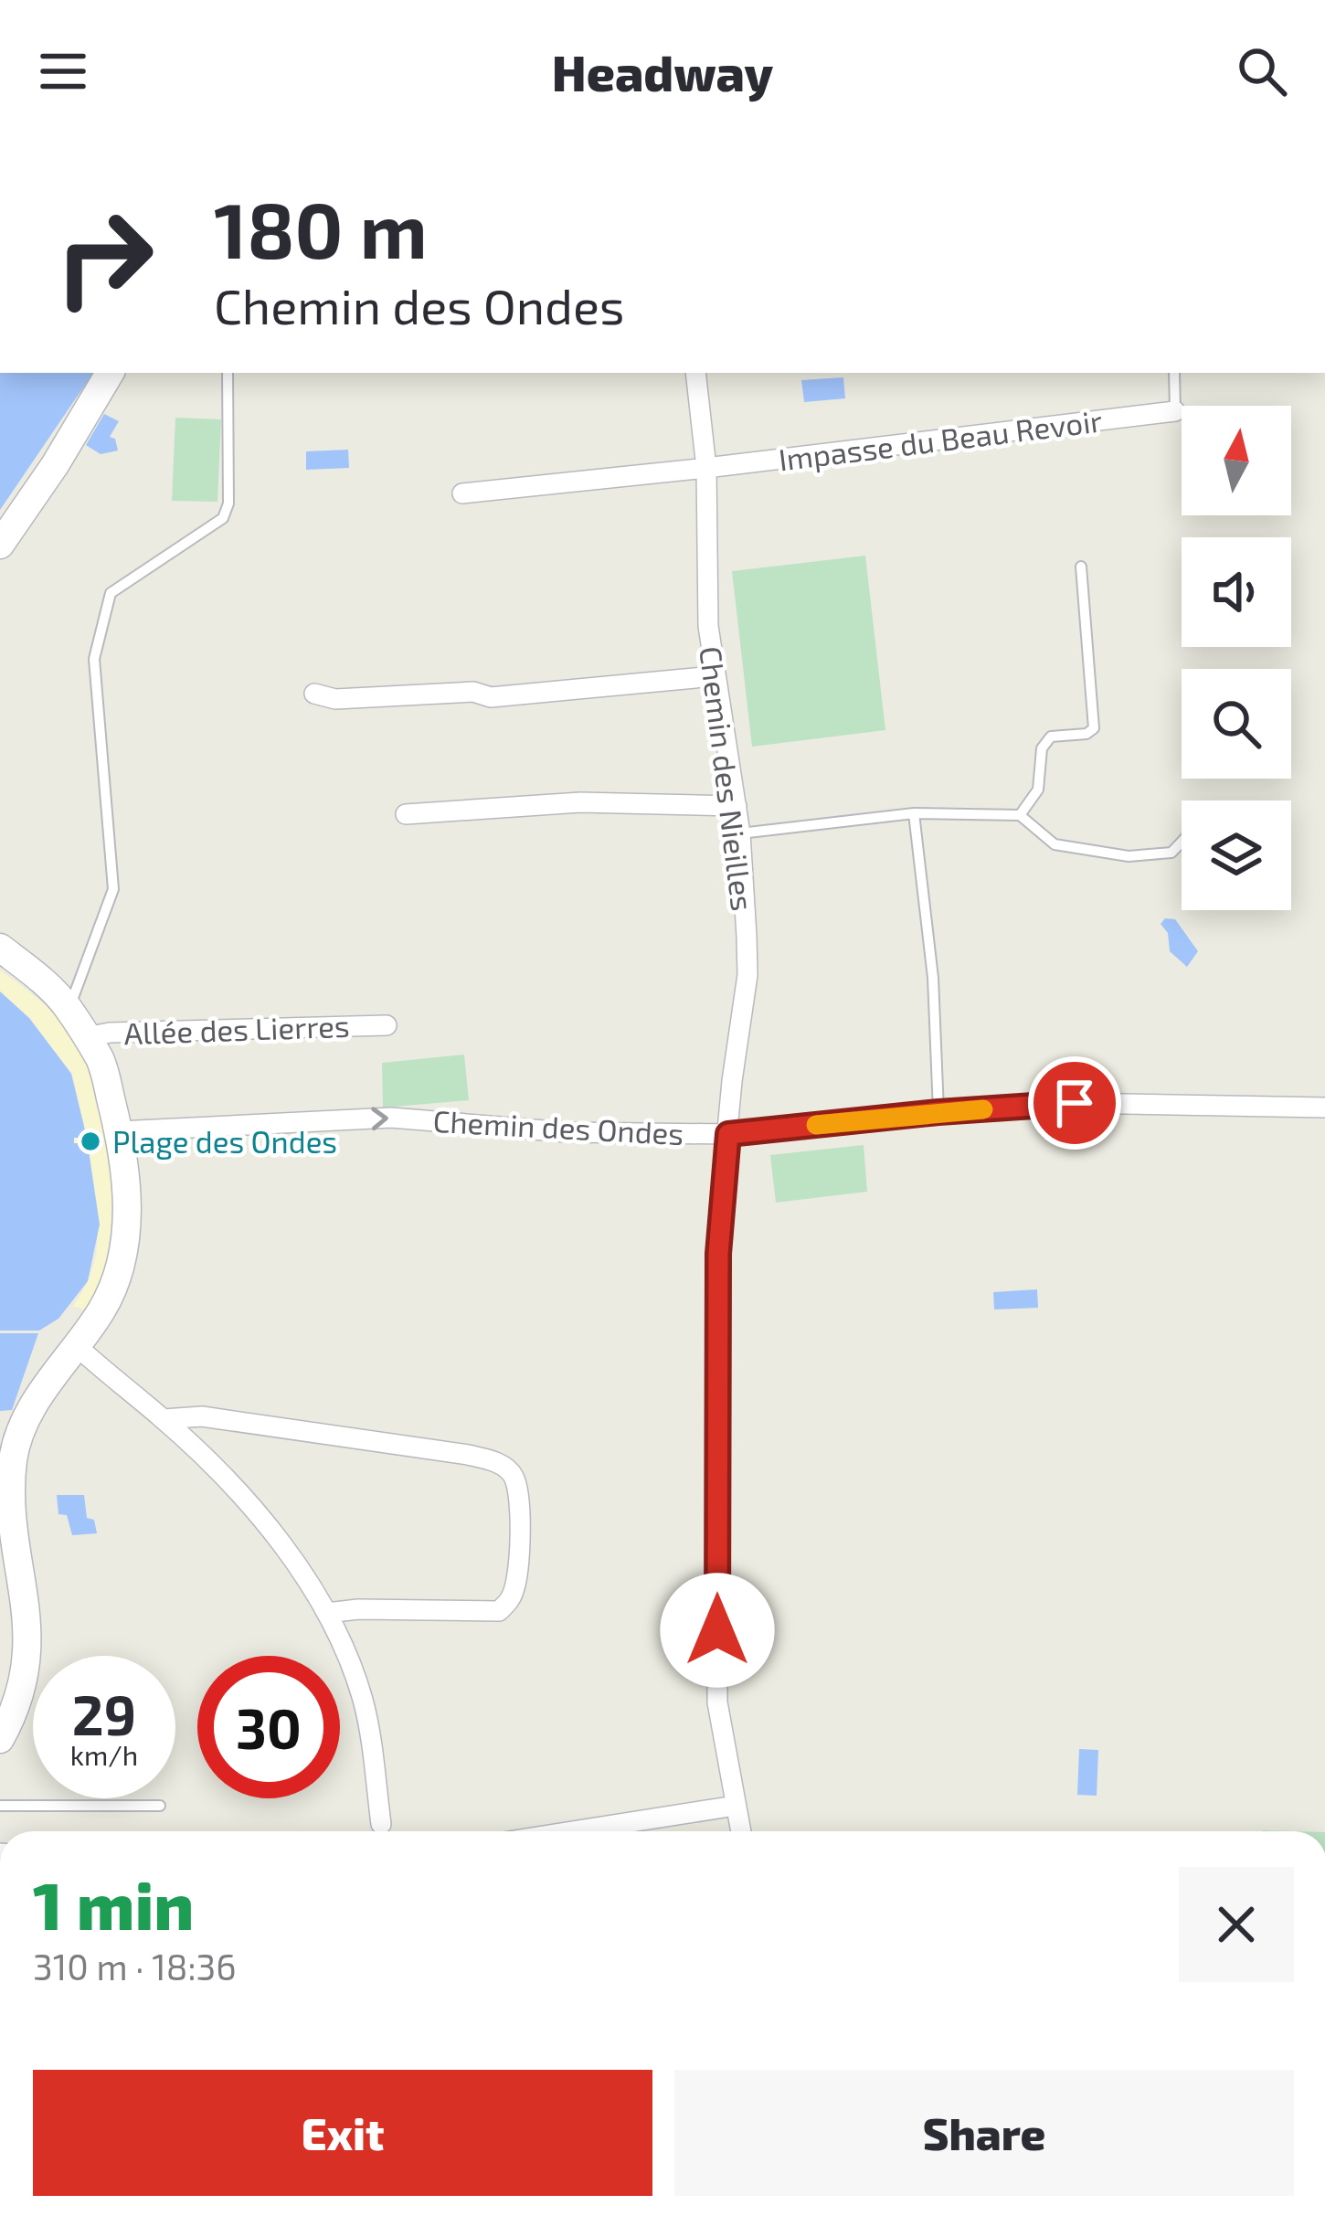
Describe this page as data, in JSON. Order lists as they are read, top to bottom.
{
  "streets": {
    "street": [
      "Impasse du Beau Revoir",
      "Chemin des Nieilles",
      "Allée des Lierres",
      "Chemin des Ondes"
    ]
  },
  "crossings": [
    ["Impasse du Beau Revoir", "Chemin des Nieilles"],
    ["Chemin des Nieilles", "Chemin des Ondes"]
  ],
  "one_way": ["Chemin des Ondes"],
  "places": ["Plage des Ondes"],
  "north": "top",
  "page": {
    "header": "Headway",
    "turn": ["180 m", "Chemin des Ondes"],
    "speed": "29 km/h",
    "limit": "30",
    "heading": ["1 min", "310 m · 18:36"],
    "buttons": ["Exit", "Share"]
  }
}
